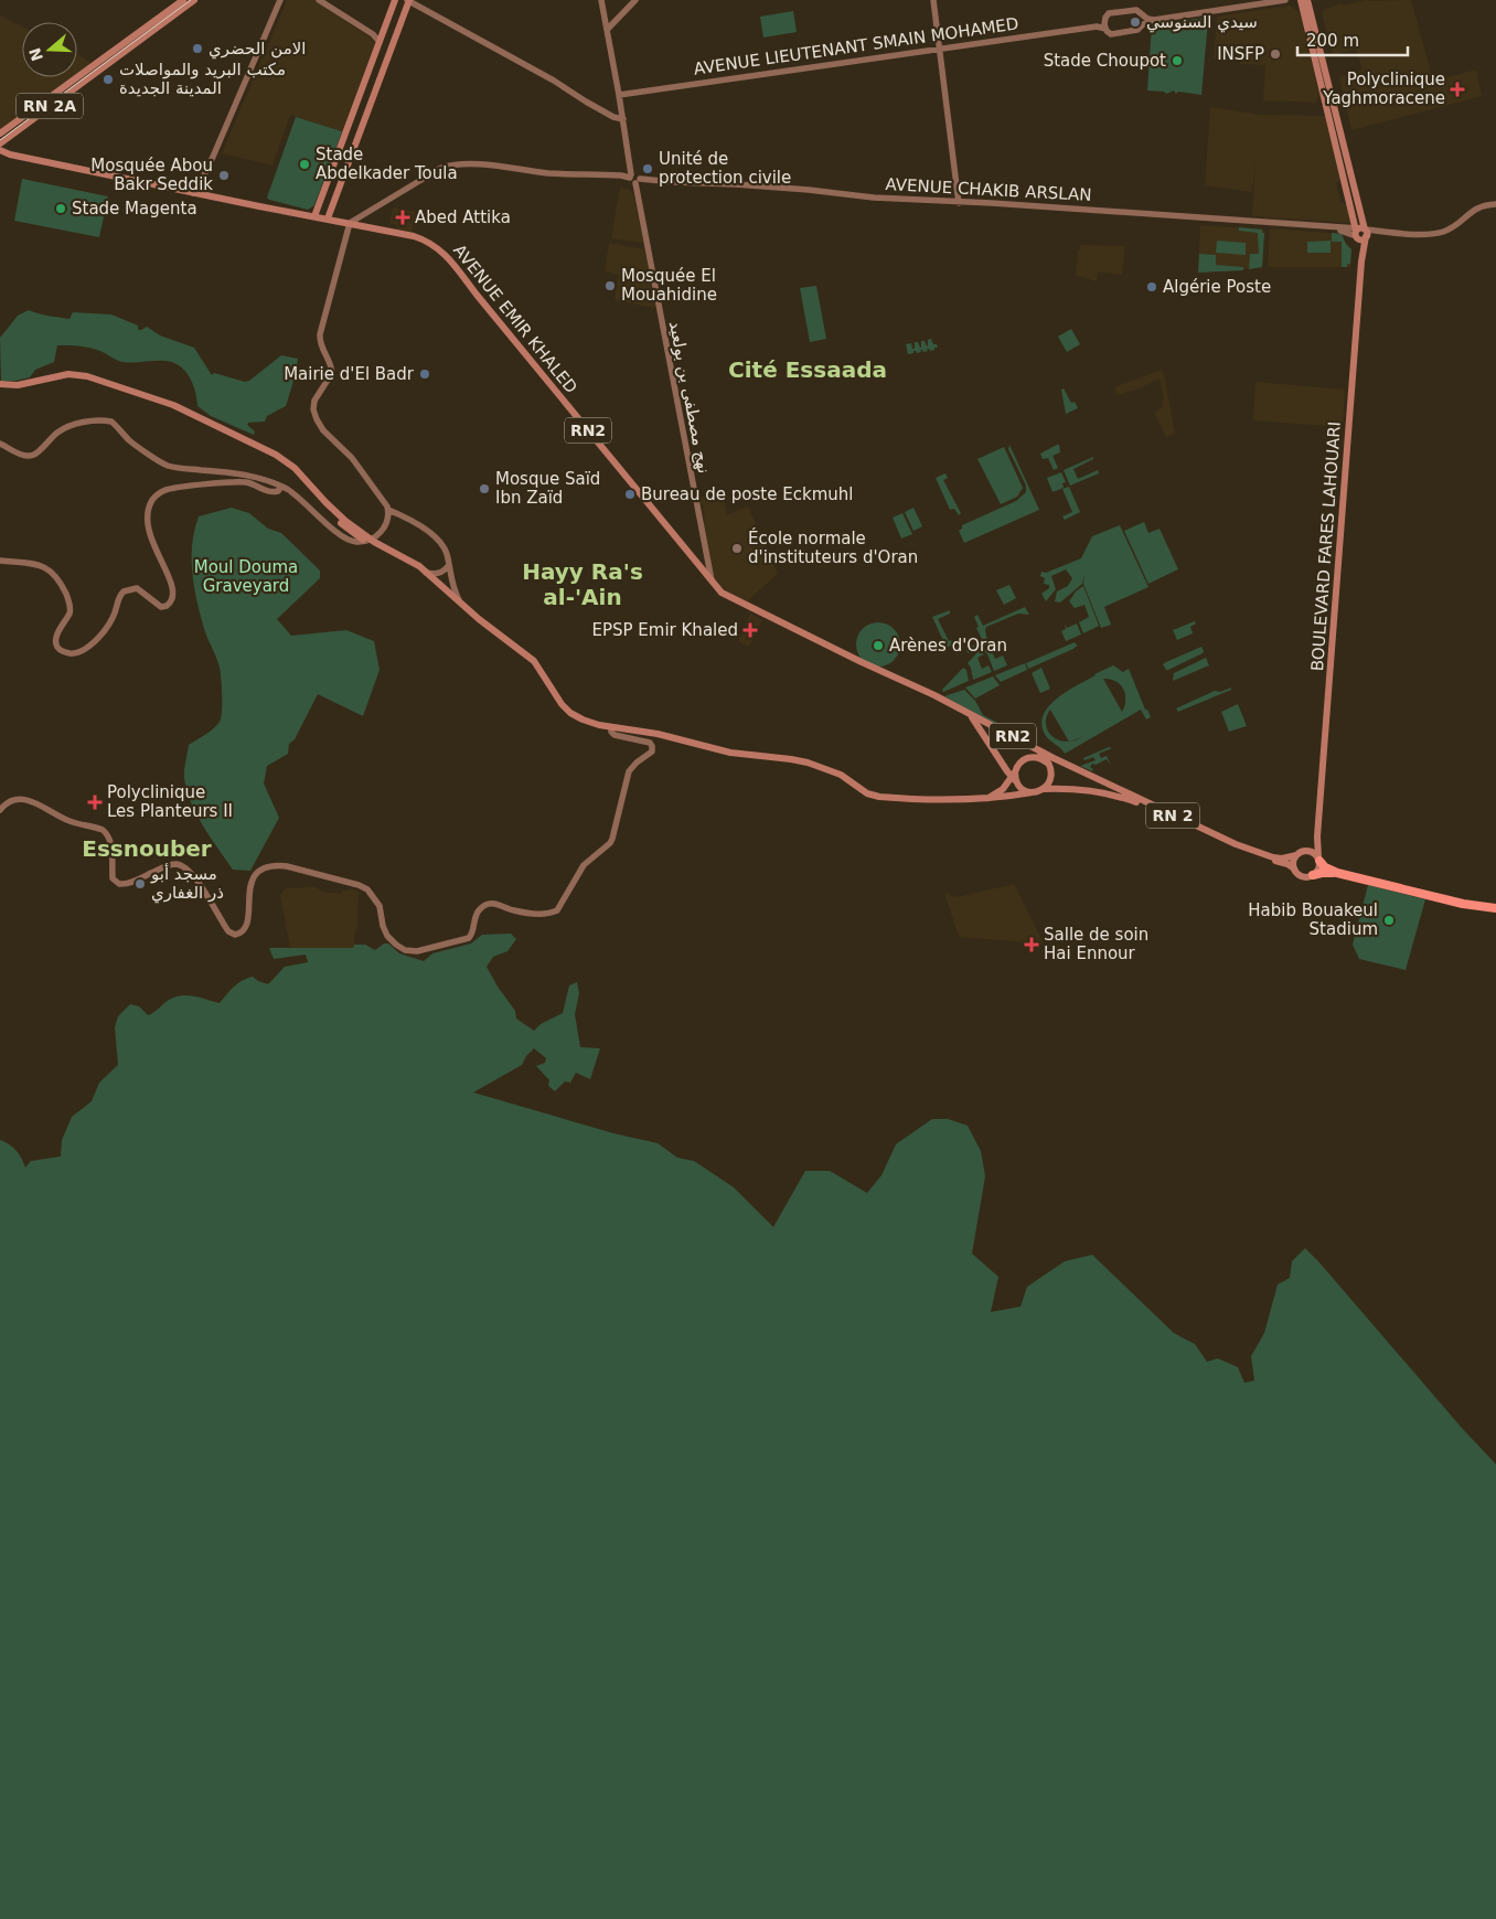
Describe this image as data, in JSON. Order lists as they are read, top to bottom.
{
  "streets": {
    "main road": [
      "AVENUE LIEUTENANT SMAIN MOHAMED",
      "RN 2A",
      "AVENUE CHAKIB ARSLAN",
      "AVENUE EMIR KHALED",
      "نهج مصطفى بن بولعيد",
      "RN2",
      "BOULEVARD FARES LAHOUARI",
      "RN 2"
    ]
  },
  "crossings": [
    ["AVENUE LIEUTENANT SMAIN MOHAMED", "نهج مصطفى بن بولعيد"],
    ["AVENUE CHAKIB ARSLAN", "AVENUE EMIR KHALED"],
    ["AVENUE CHAKIB ARSLAN", "نهج مصطفى بن بولعيد"],
    ["AVENUE EMIR KHALED", "نهج مصطفى بن بولعيد"],
    ["AVENUE EMIR KHALED", "RN2"],
    ["RN2", "RN 2"],
    ["BOULEVARD FARES LAHOUARI", "RN 2"]
  ],
  "districts": ["Cité Essaada", "Hayy Ra's al-'Ain", "Essnouber"],
  "parks": ["Moul Douma Graveyard"],
  "places": {
    "other": [
      "سيدي السنوسي",
      "الامن الحضري",
      "INSFP",
      "Stade Choupot",
      "مكتب البريد والمواصلات المدينة الجديدة",
      "Stade Abdelkader Toula",
      "Unité de protection civile",
      "Mosquée Abou Bakr Seddik",
      "Stade Magenta",
      "Mosquée El Mouahidine",
      "Algérie Poste",
      "Mairie d'El Badr",
      "Mosque Saïd Ibn Zaïd",
      "Bureau de poste Eckmuhl",
      "École normale d'instituteurs d'Oran",
      "Arènes d'Oran",
      "مسجد أبو ذر الغفاري",
      "Habib Bouakeul Stadium"
    ],
    "health": [
      "Polyclinique Yaghmoracene",
      "Abed Attika",
      "EPSP Emir Khaled",
      "Polyclinique Les Planteurs II",
      "Salle de soin Hai Ennour"
    ]
  },
  "scale_bar": "200 m",
  "north": "left"
}
